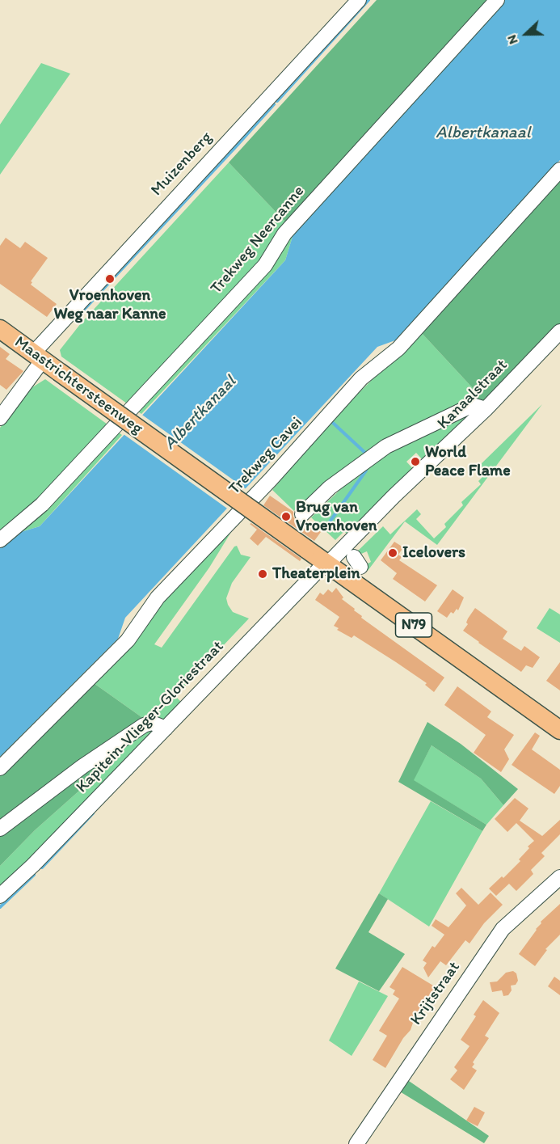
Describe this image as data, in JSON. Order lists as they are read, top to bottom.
{
  "streets": {
    "main road": ["Maastrichtersteenweg", "N79"],
    "street": [
      "Muizenberg",
      "Trekweg Neercanne",
      "Kanaalstraat",
      "Trekweg Cavei",
      "Kapitein-Vlieger-Gloriestraat",
      "Krijtstraat"
    ]
  },
  "crossings": [
    ["Muizenberg", "Maastrichtersteenweg"],
    ["Maastrichtersteenweg", "Kanaalstraat"],
    ["Maastrichtersteenweg", "Kapitein-Vlieger-Gloriestraat"],
    ["Kanaalstraat", "Kapitein-Vlieger-Gloriestraat"]
  ],
  "water": ["Albertkanaal"],
  "places": [
    "Vroenhoven Weg naar Kanne",
    "World Peace Flame",
    "Brug van Vroenhoven",
    "Icelovers",
    "Theaterplein"
  ],
  "north": "left"
}
